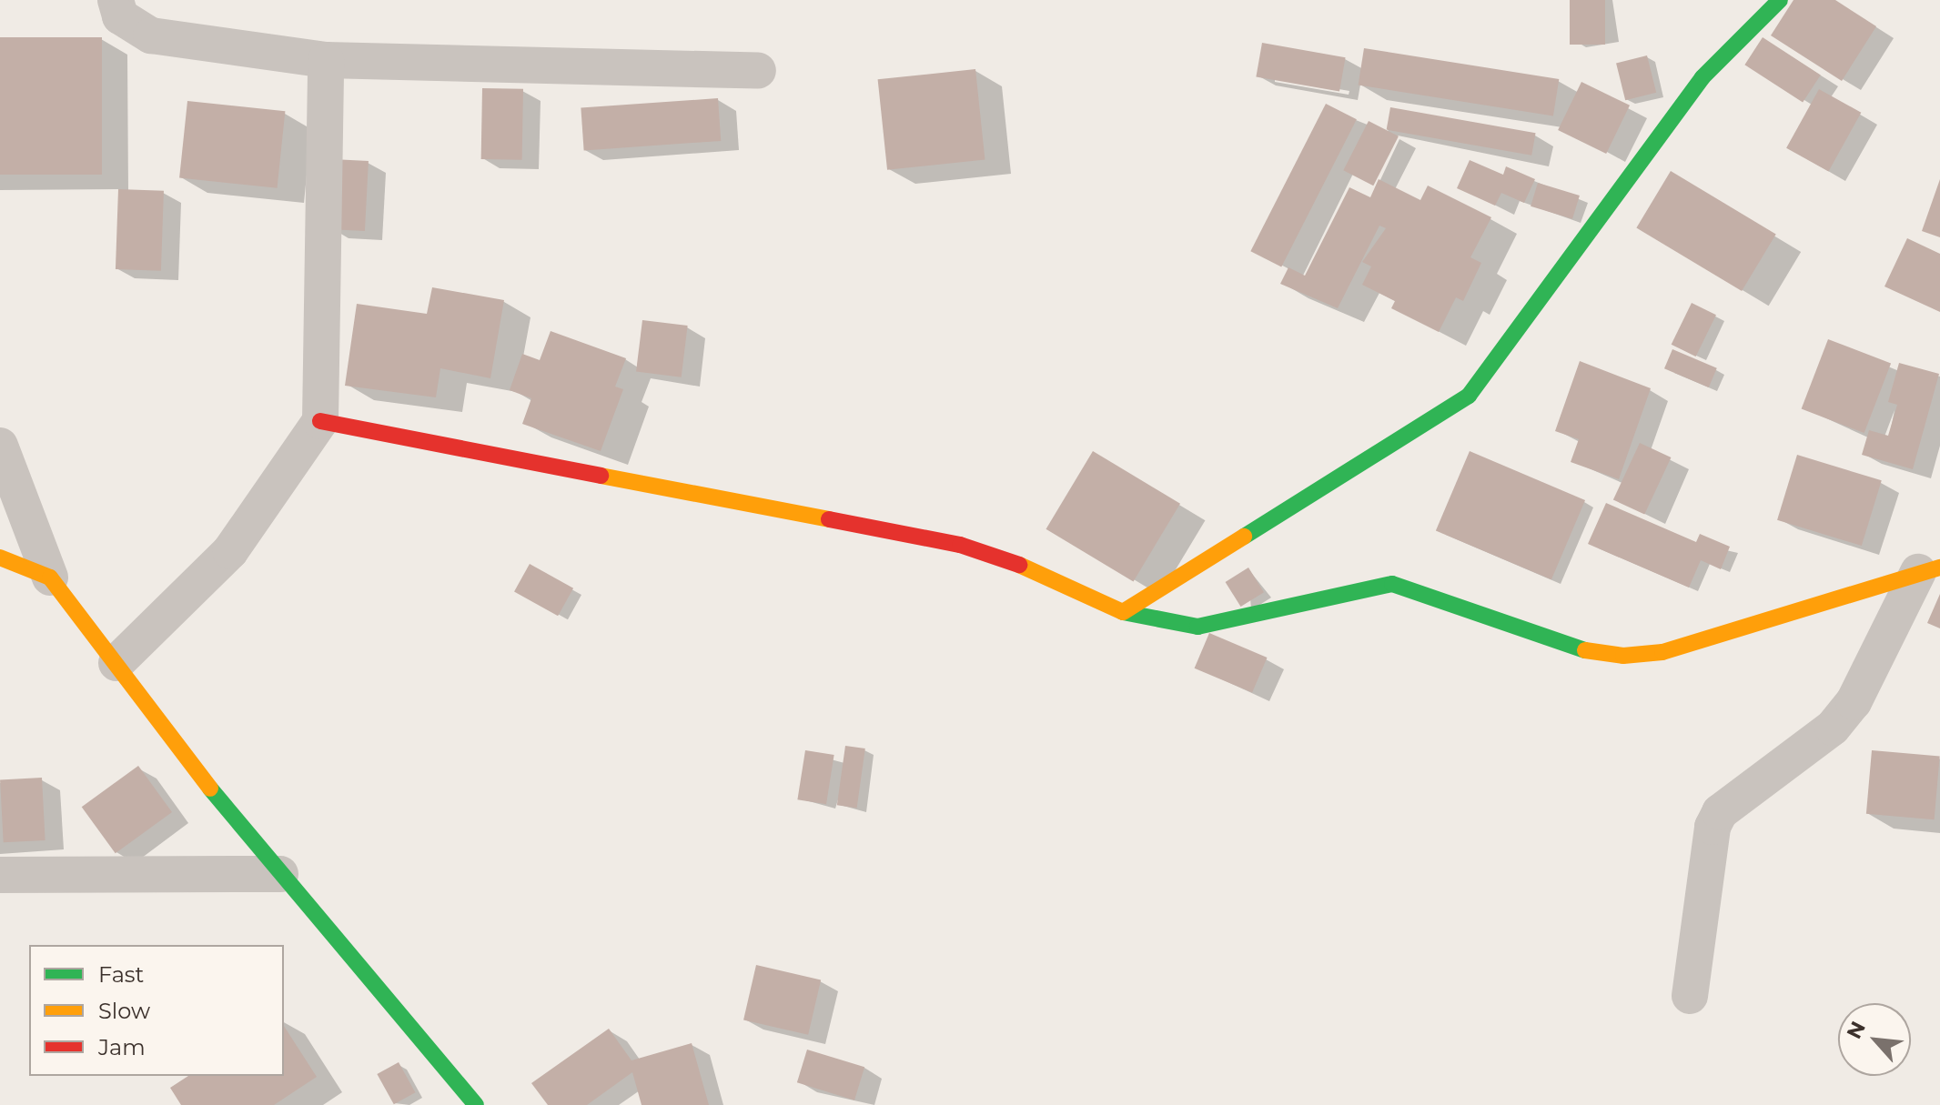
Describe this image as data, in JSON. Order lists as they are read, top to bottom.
{
  "legend": ["Fast", "Slow", "Jam"],
  "north": "top left"
}
